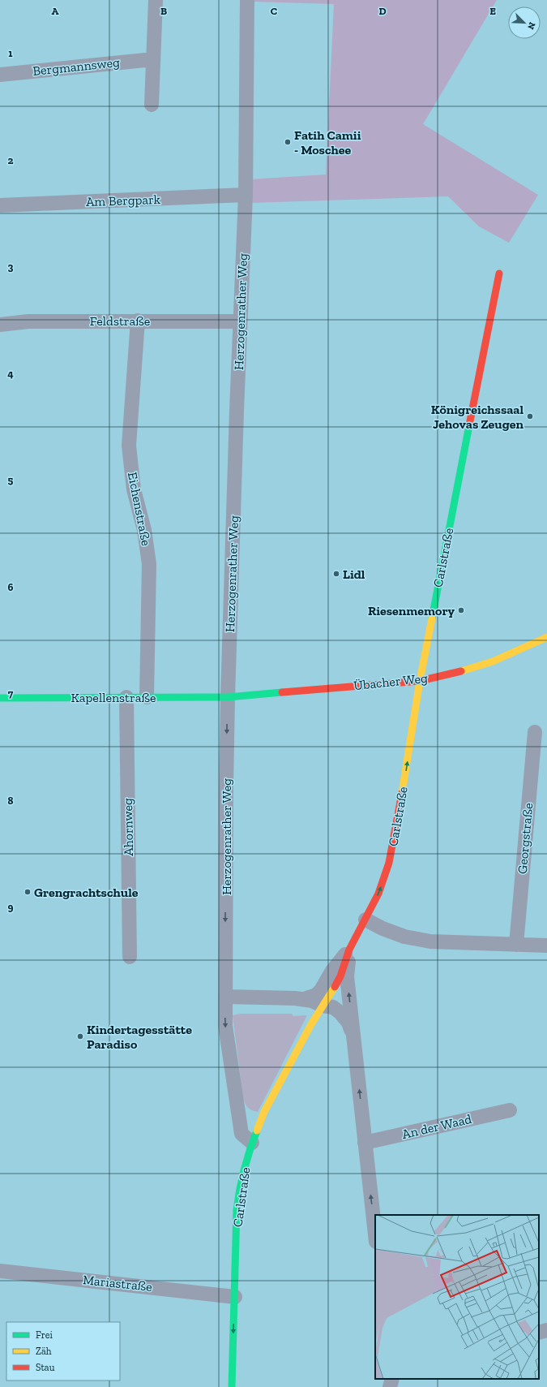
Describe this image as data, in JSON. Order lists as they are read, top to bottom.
{
  "streets": {
    "street": [
      "Bergmannsweg",
      "Am Bergpark",
      "Herzogenrather Weg",
      "Feldstraße",
      "Eichenstraße",
      "Carlstraße",
      "Übacher Weg",
      "Kapellenstraße",
      "Ahornweg",
      "Georgstraße",
      "An der Waad",
      "Mariastraße"
    ]
  },
  "crossings": [
    ["Am Bergpark", "Herzogenrather Weg"],
    ["Herzogenrather Weg", "Feldstraße"],
    ["Herzogenrather Weg", "Carlstraße"],
    ["Herzogenrather Weg", "Übacher Weg"],
    ["Herzogenrather Weg", "Kapellenstraße"],
    ["Feldstraße", "Eichenstraße"],
    ["Eichenstraße", "Kapellenstraße"],
    ["Carlstraße", "Übacher Weg"],
    ["Carlstraße", "Mariastraße"],
    ["Übacher Weg", "Kapellenstraße"],
    ["Kapellenstraße", "Ahornweg"]
  ],
  "places": [
    "Fatih Camii - Moschee",
    "Königreichssaal Jehovas Zeugen",
    "Lidl",
    "Riesenmemory",
    "Grengrachtschule",
    "Kindertagesstätte Paradiso"
  ],
  "legend": ["Frei", "Zäh", "Stau"],
  "north": "bottom right",
  "grid": {
    "columns": [
      "A",
      "B",
      "C",
      "D",
      "E"
    ],
    "rows": [
      "1",
      "2",
      "3",
      "4",
      "5",
      "6",
      "7",
      "8",
      "9"
    ]
  }
}
